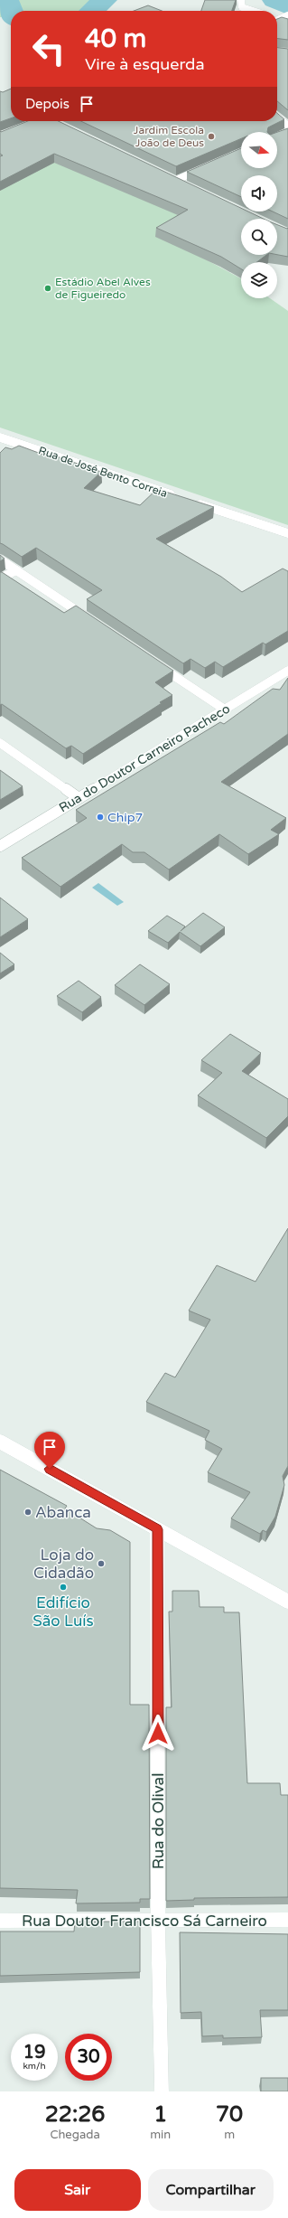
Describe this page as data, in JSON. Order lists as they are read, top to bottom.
{
  "streets": {
    "street": [
      "Rua de José Bento Correia",
      "Rua do Doutor Carneiro Pacheco",
      "Rua do Olival",
      "Rua Doutor Francisco Sá Carneiro"
    ]
  },
  "crossings": [
    ["Rua do Olival", "Rua Doutor Francisco Sá Carneiro"]
  ],
  "places": [
    "Jardim Escola João de Deus",
    "Estádio Abel Alves de Figueiredo",
    "Chip7",
    "Abanca",
    "Loja do Cidadão",
    "Edifício São Luís"
  ],
  "north": "right",
  "page": {
    "turn": ["40 m", "Vire à esquerda"],
    "then": "Depois",
    "speed": "19 km/h",
    "limit": "30",
    "eta": [
      "22:26",
      "Chegada",
      "1",
      "min",
      "70",
      "m"
    ],
    "buttons": ["Sair", "Compartilhar"]
  }
}
